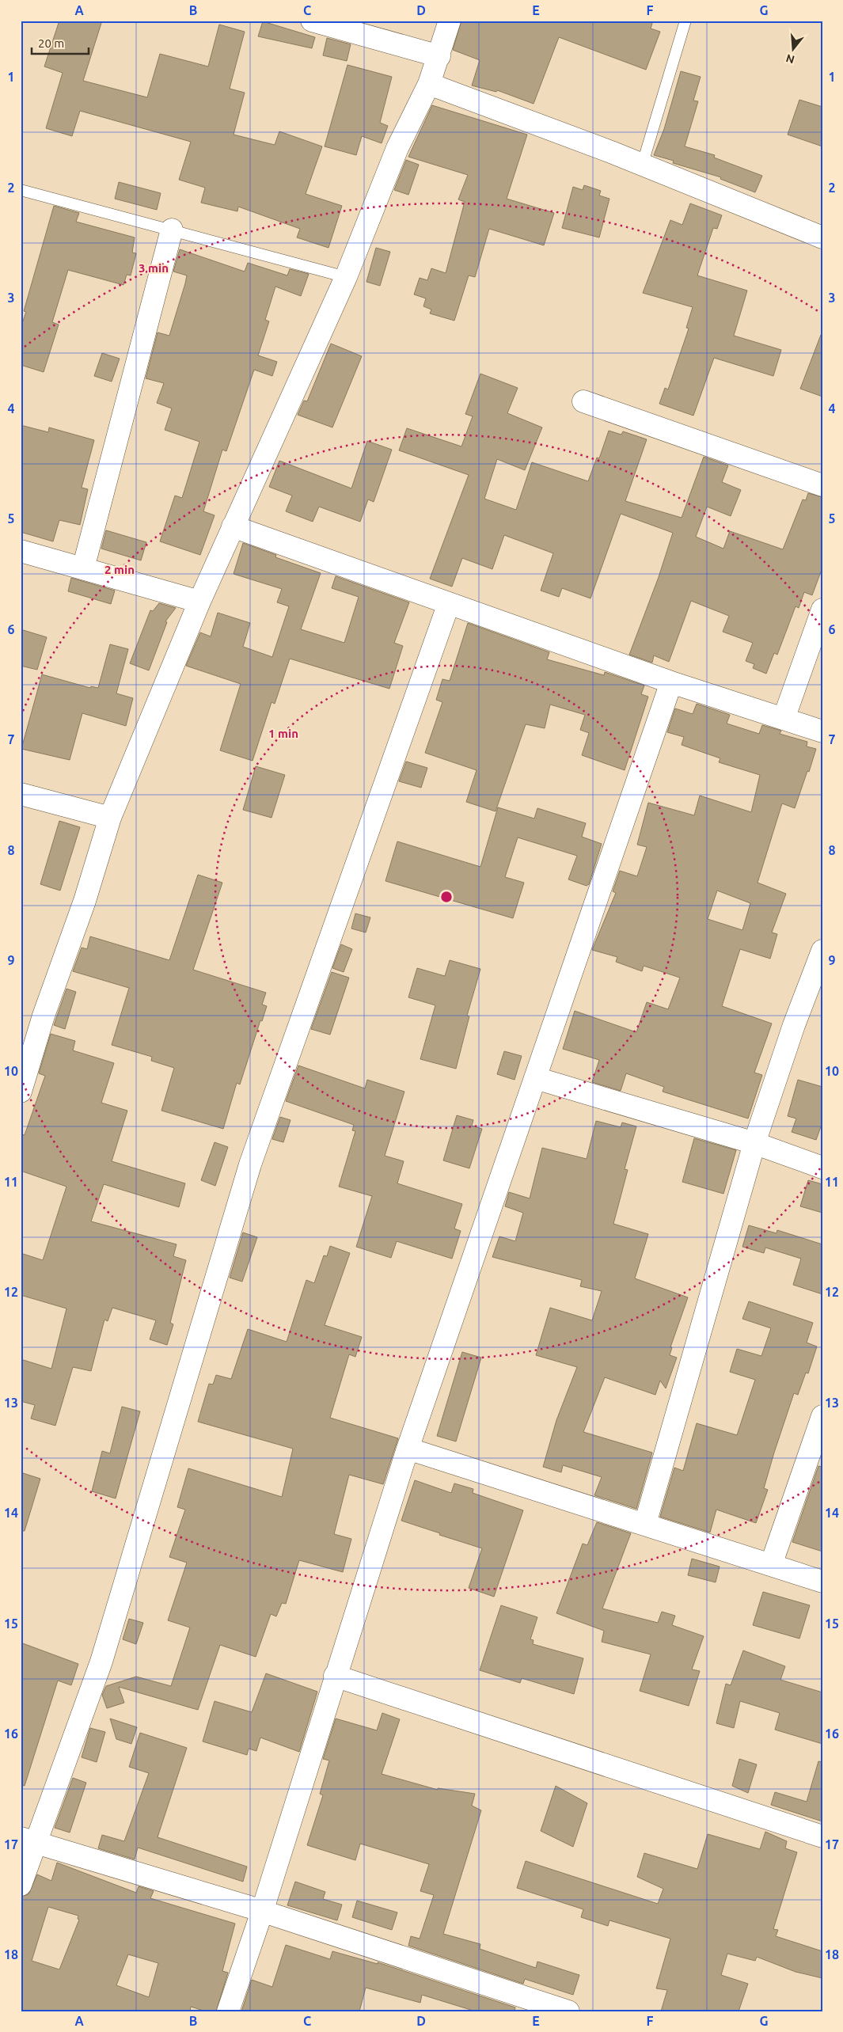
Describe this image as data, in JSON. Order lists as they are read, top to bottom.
{
  "scale_bar": "20 m",
  "north": "bottom",
  "grid": {
    "columns": [
      "A",
      "B",
      "C",
      "D",
      "E",
      "F",
      "G"
    ],
    "rows": [
      "1",
      "2",
      "3",
      "4",
      "5",
      "6",
      "7",
      "8",
      "9",
      "10",
      "11",
      "12",
      "13",
      "14",
      "15",
      "16",
      "17",
      "18"
    ]
  },
  "rings": ["3 min", "2 min", "1 min"]
}
